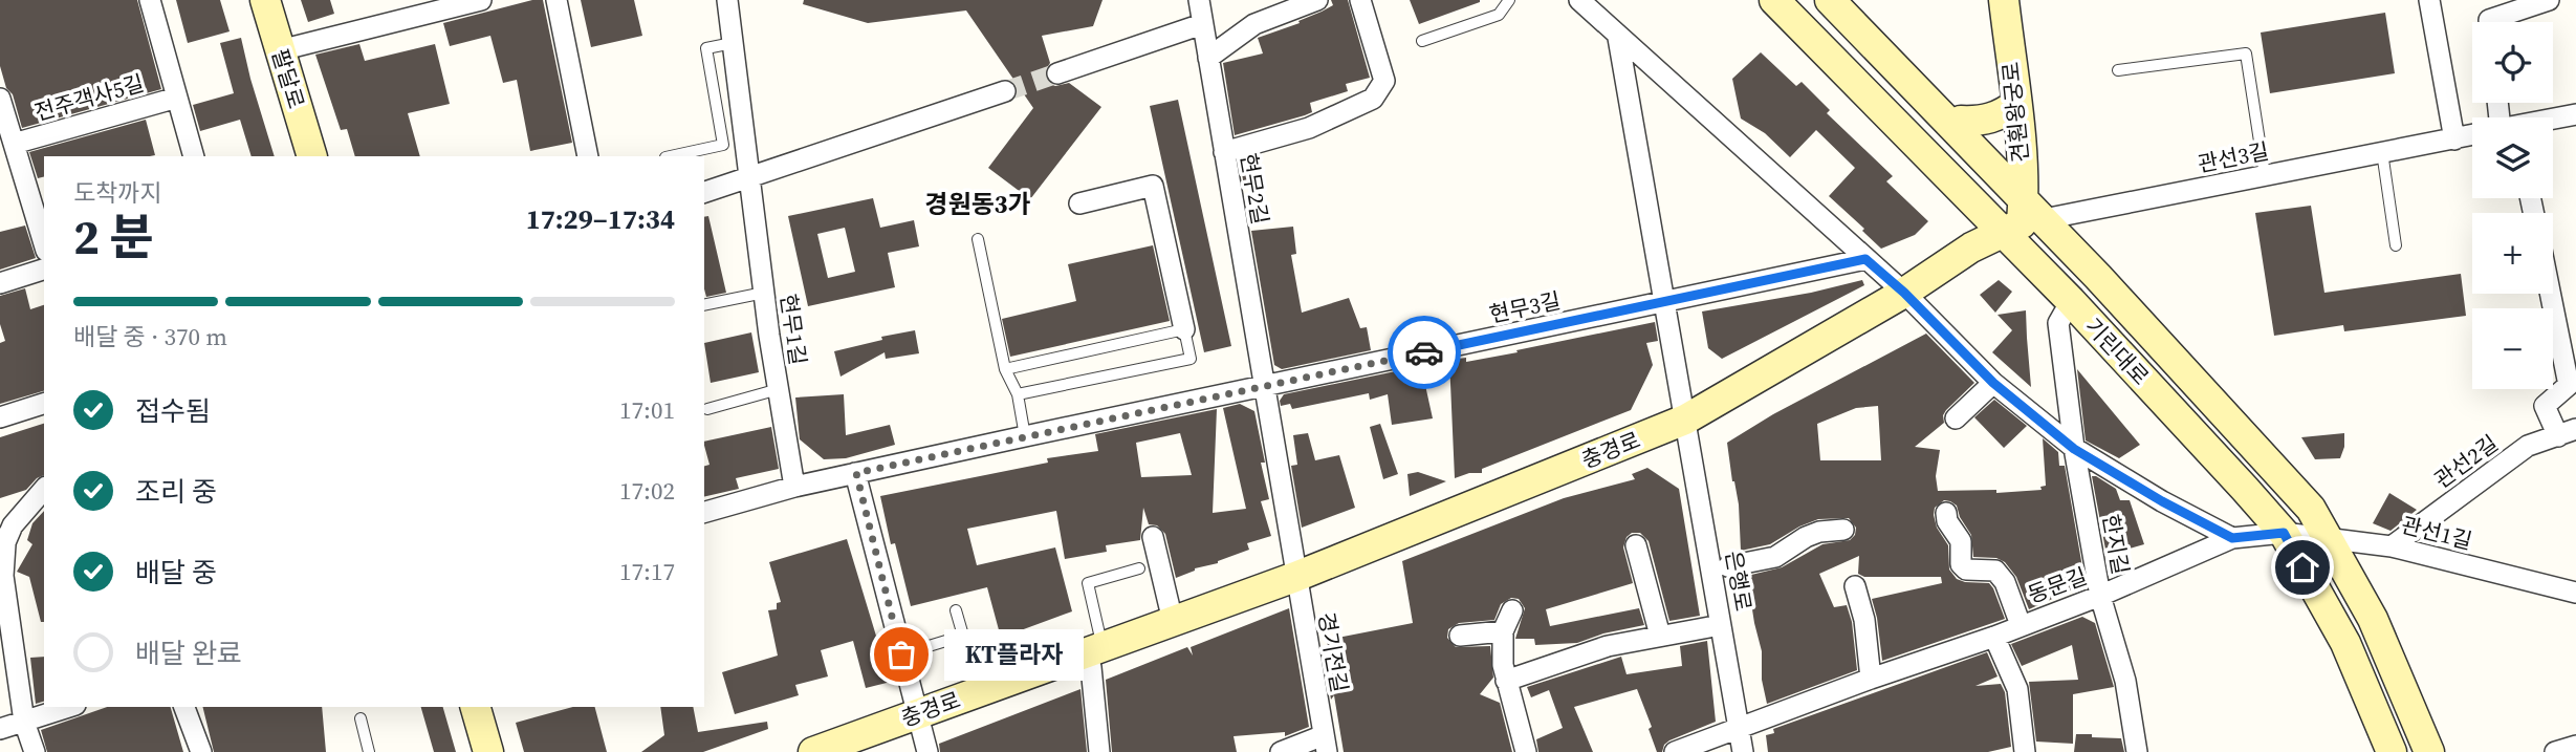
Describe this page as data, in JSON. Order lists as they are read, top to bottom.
{
  "streets": {
    "street": [
      "팔달로",
      "전주객사5길",
      "견훤왕궁로",
      "관선3길",
      "현무2길",
      "현무3길",
      "현무1길",
      "기린대로",
      "충경로",
      "관선2길",
      "관선1길",
      "한지길",
      "은행로",
      "동문길",
      "경기전길"
    ]
  },
  "crossings": [
    ["견훤왕궁로", "관선3길"],
    ["견훤왕궁로", "기린대로"],
    ["견훤왕궁로", "충경로"],
    ["관선3길", "기린대로"],
    ["관선3길", "충경로"],
    ["현무2길", "현무3길"],
    ["현무2길", "충경로"],
    ["현무2길", "경기전길"],
    ["기린대로", "충경로"],
    ["기린대로", "관선1길"],
    ["기린대로", "한지길"],
    ["기린대로", "동문길"],
    ["충경로", "은행로"],
    ["충경로", "경기전길"],
    ["관선2길", "관선1길"],
    ["관선1길", "동문길"],
    ["한지길", "동문길"],
    ["은행로", "동문길"]
  ],
  "districts": ["경원동3가"],
  "places": ["KT플라자"],
  "page": {
    "map_buttons": ["+", "−"],
    "heading": ["2 분", "도착까지", "17:29–17:34"],
    "bar": "배달 중 · 370 m",
    "list": [
      ["접수됨", "17:01"],
      ["조리 중", "17:02"],
      ["배달 중", "17:17"],
      "배달 완료"
    ],
    "bubble": "KT플라자"
  }
}
